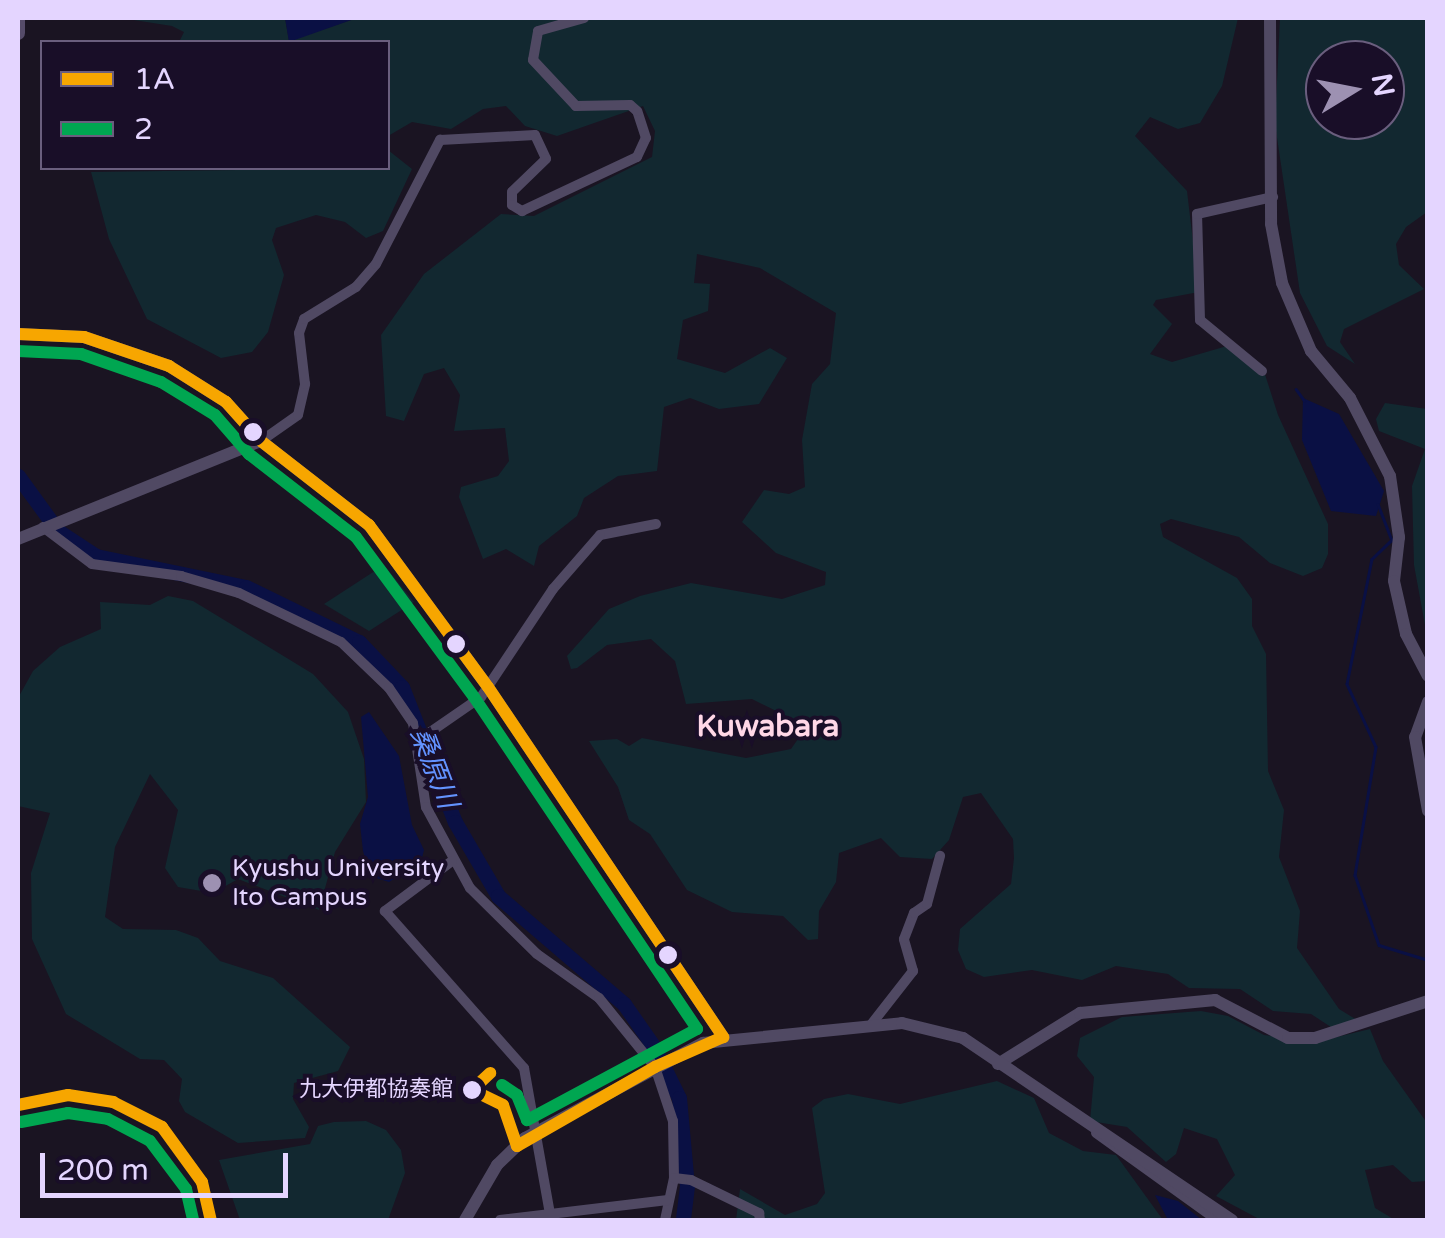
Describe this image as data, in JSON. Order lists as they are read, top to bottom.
{
  "districts": ["Kuwabara"],
  "water": ["桑原川"],
  "places": ["Kyushu University Ito Campus", "九大伊都協奏館"],
  "lines": ["transit line 1A", "transit line 2"],
  "legend": ["1A", "2"],
  "scale_bar": "200 m",
  "north": "right"
}
